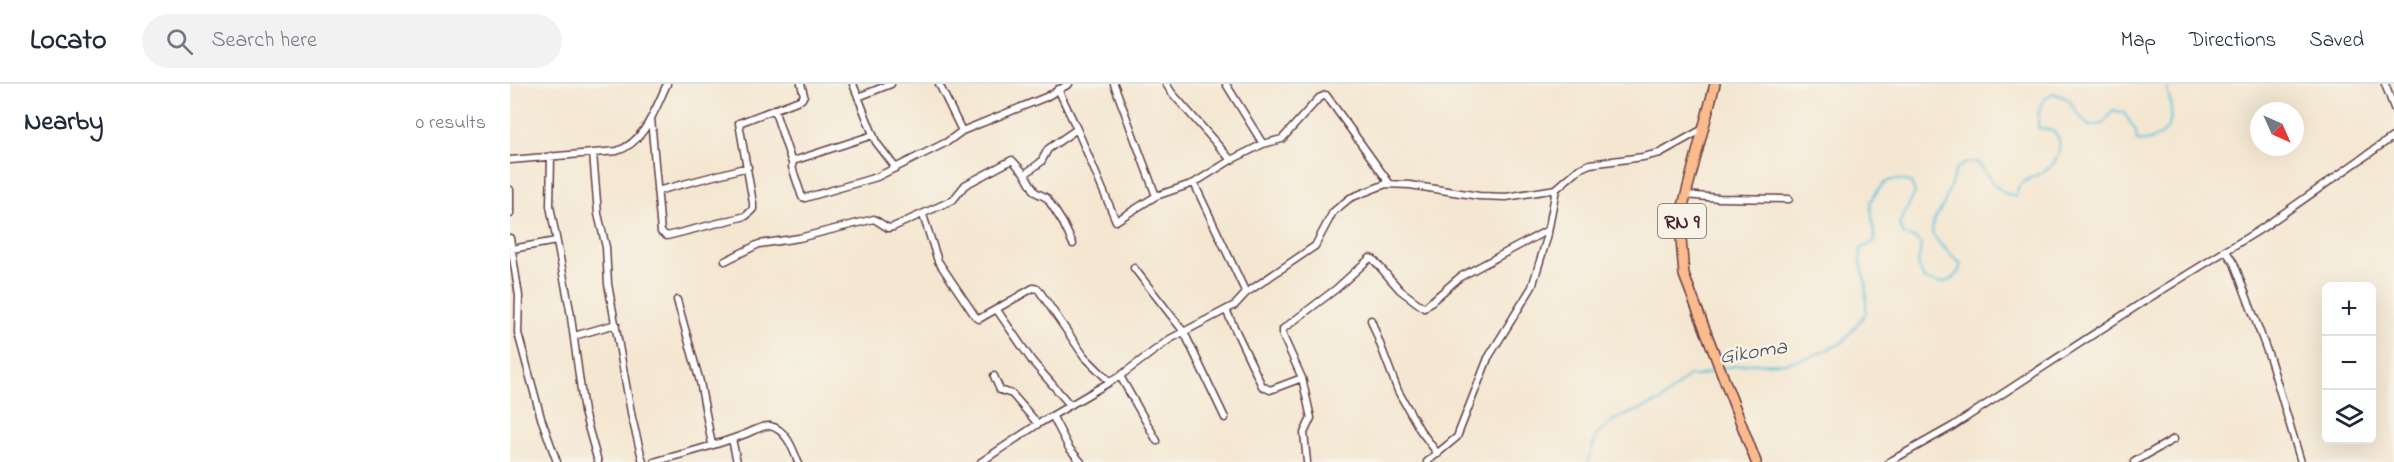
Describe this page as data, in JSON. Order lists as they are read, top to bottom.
{
  "streets": {
    "main road": ["RN 9"]
  },
  "water": ["Gikoma"],
  "north": "bottom right",
  "page": {
    "header": "Locato",
    "search": "Search here",
    "nav": ["Map", "Directions", "Saved"],
    "heading": ["Nearby", "0 results"],
    "map_buttons": ["+", "−"]
  }
}
